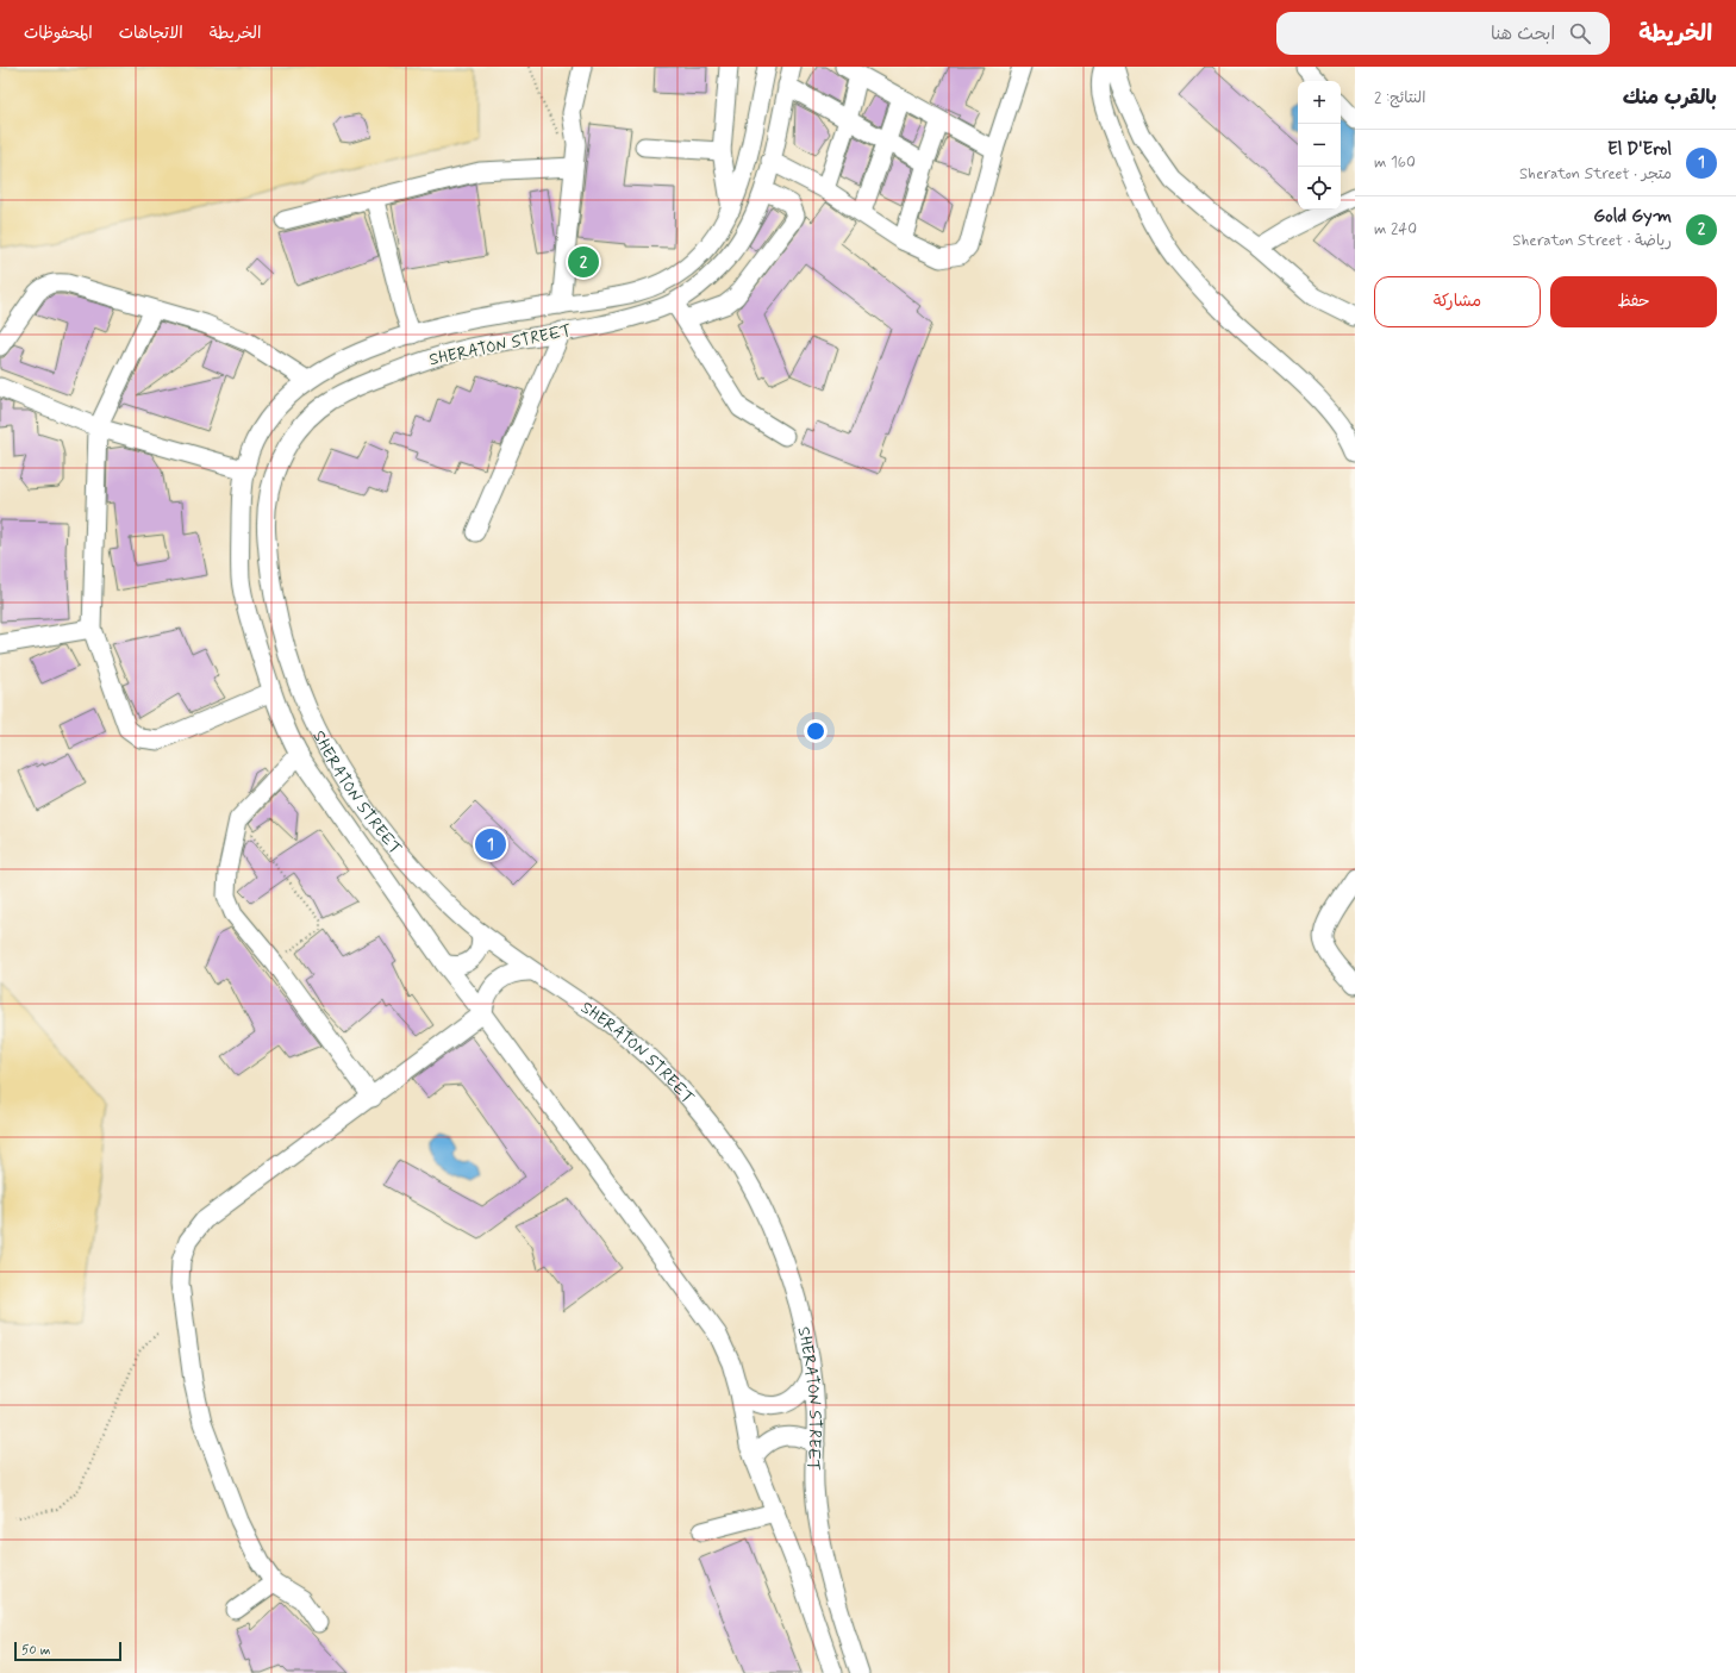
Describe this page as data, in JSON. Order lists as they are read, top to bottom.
{
  "streets": {
    "street": ["SHERATON STREET"]
  },
  "scale_bar": "50 m",
  "page": {
    "header": "الخريطة",
    "search": "ابحث هنا",
    "nav": ["الخريطة", "الاتجاهات", "المحفوظات"],
    "heading": ["بالقرب منك", "النتائج: 2"],
    "map_buttons": ["+", "−"],
    "list": [
      {
        "mark": "1",
        "name": "El D'Erol",
        "note": "متجر · Sheraton Street",
        "value": "160 m"
      },
      {
        "mark": "2",
        "name": "Gold Gym",
        "note": "رياضة · Sheraton Street",
        "value": "240 m"
      }
    ],
    "pins": ["2", "1"],
    "buttons": ["حفظ", "مشاركة"],
    "scale": "50 m"
  }
}
